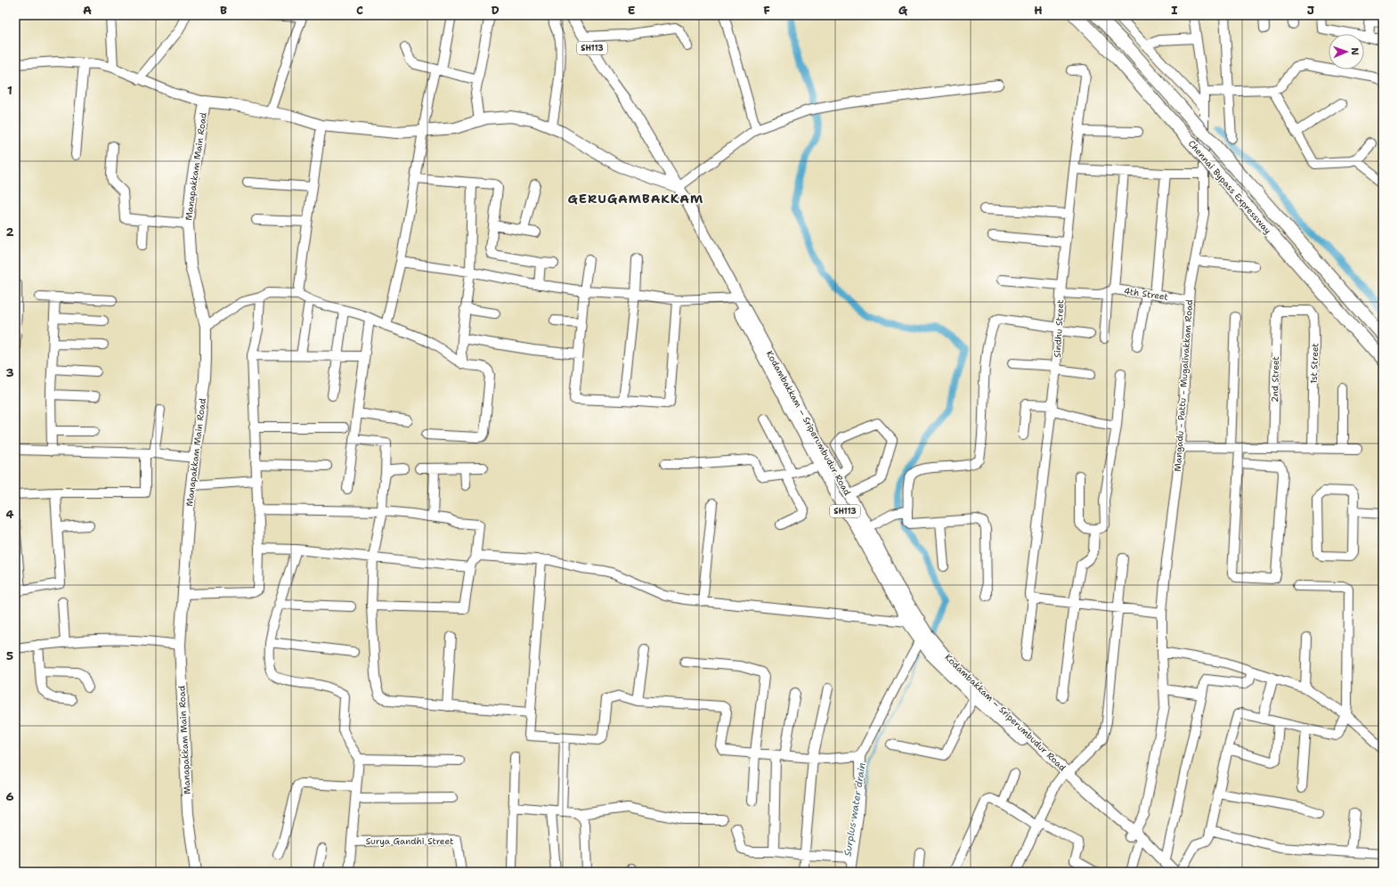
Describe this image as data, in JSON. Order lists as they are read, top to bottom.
{
  "streets": {
    "highway": ["Chennai Bypass Expressway"],
    "main road": ["SH113", "Manapakkam Main Road", "Kodambakkam – Sriperumbudur Road"],
    "street": [
      "4th Street",
      "Sindhu Street",
      "1st Street",
      "2nd Street",
      "Mangadu - Pattu - Mugalivakkam Road",
      "Surya Gandhi Street"
    ]
  },
  "crossings": [
    ["Manapakkam Main Road", "Kodambakkam – Sriperumbudur Road"],
    ["4th Street", "Sindhu Street"],
    ["4th Street", "Mangadu - Pattu - Mugalivakkam Road"],
    ["1st Street", "2nd Street"],
    ["Mangadu - Pattu - Mugalivakkam Road", "Kodambakkam – Sriperumbudur Road"]
  ],
  "districts": ["GERUGAMBAKKAM"],
  "water": ["Surplus water drain"],
  "north": "right",
  "grid": {
    "columns": [
      "A",
      "B",
      "C",
      "D",
      "E",
      "F",
      "G",
      "H",
      "I",
      "J"
    ],
    "rows": [
      "1",
      "2",
      "3",
      "4",
      "5",
      "6"
    ]
  }
}
